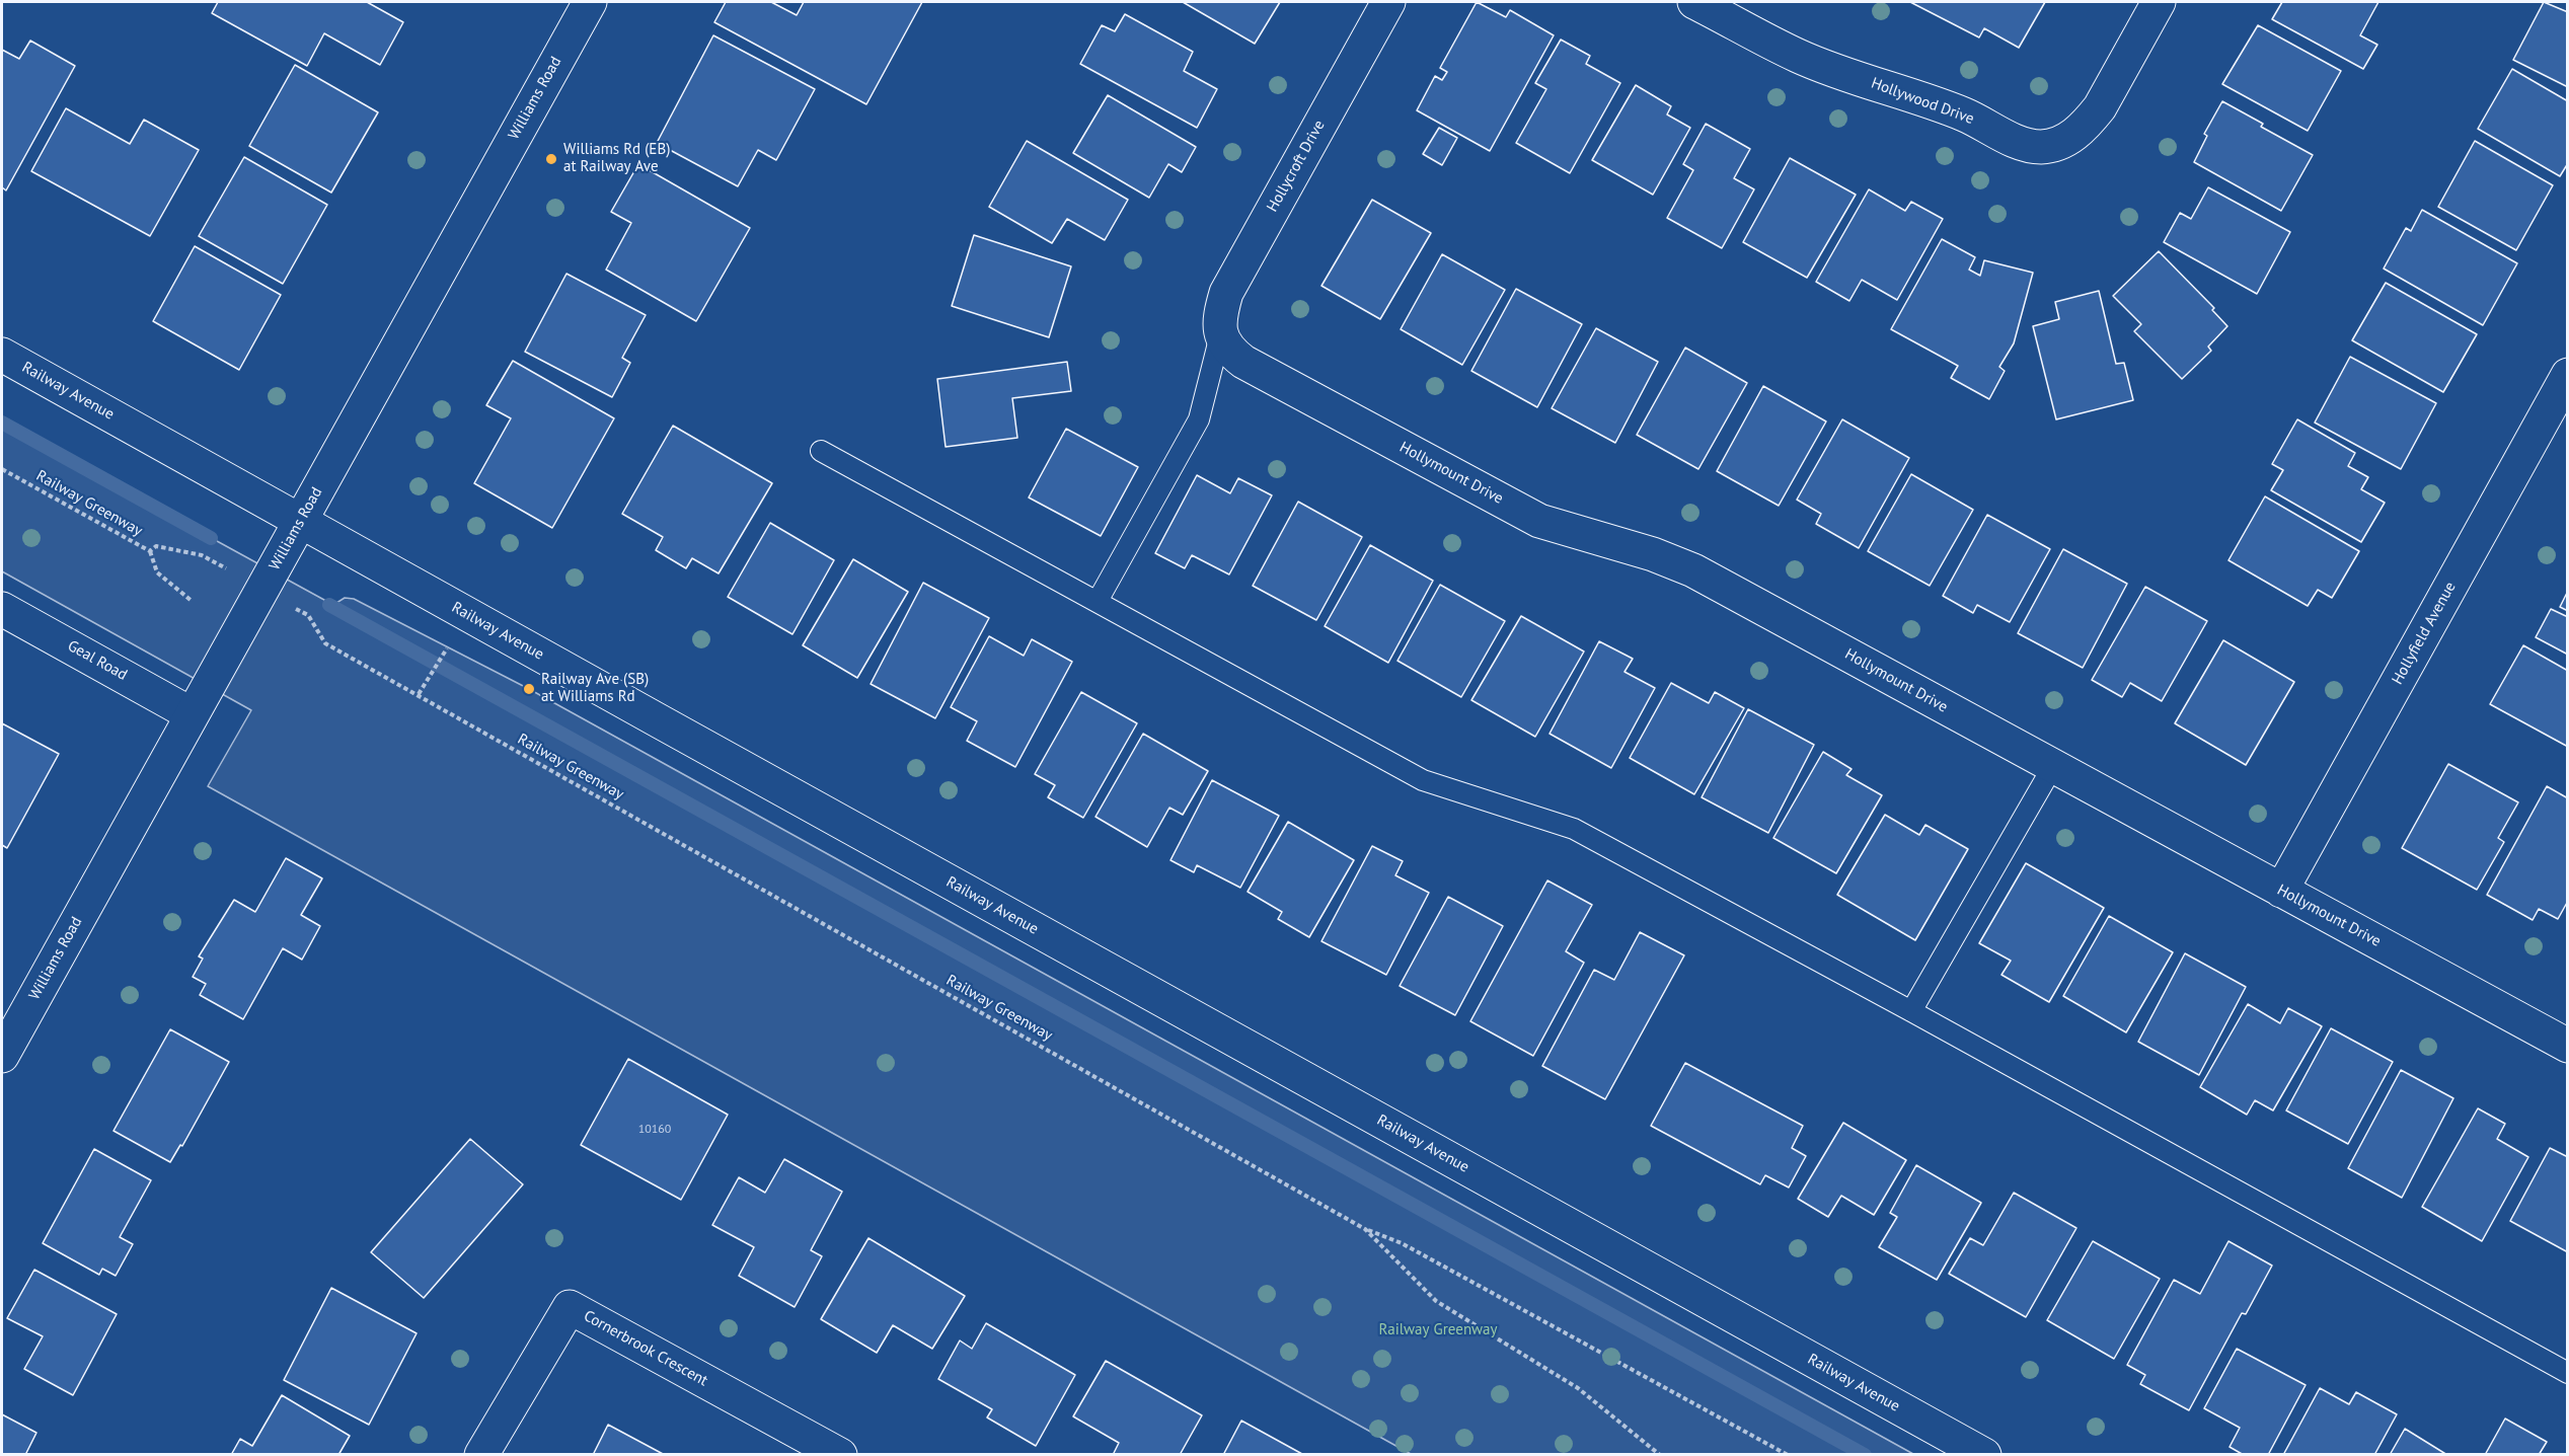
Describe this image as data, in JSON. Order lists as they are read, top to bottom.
{
  "streets": {
    "street": [
      "Williams Road",
      "Hollywood Drive",
      "Hollycroft Drive",
      "Railway Avenue",
      "Hollymount Drive",
      "Hollyfield Avenue",
      "Geal Road",
      "Cornerbrook Crescent"
    ],
    "path": ["Railway Greenway"]
  },
  "crossings": [
    ["Williams Road", "Railway Avenue"],
    ["Williams Road", "Geal Road"],
    ["Hollycroft Drive", "Hollymount Drive"],
    ["Hollymount Drive", "Hollyfield Avenue"]
  ],
  "parks": ["Railway Greenway"],
  "places": ["Williams Rd (EB) at Railway Ave", "Railway Ave (SB) at Williams Rd"],
  "house_numbers": ["10160"]
}
